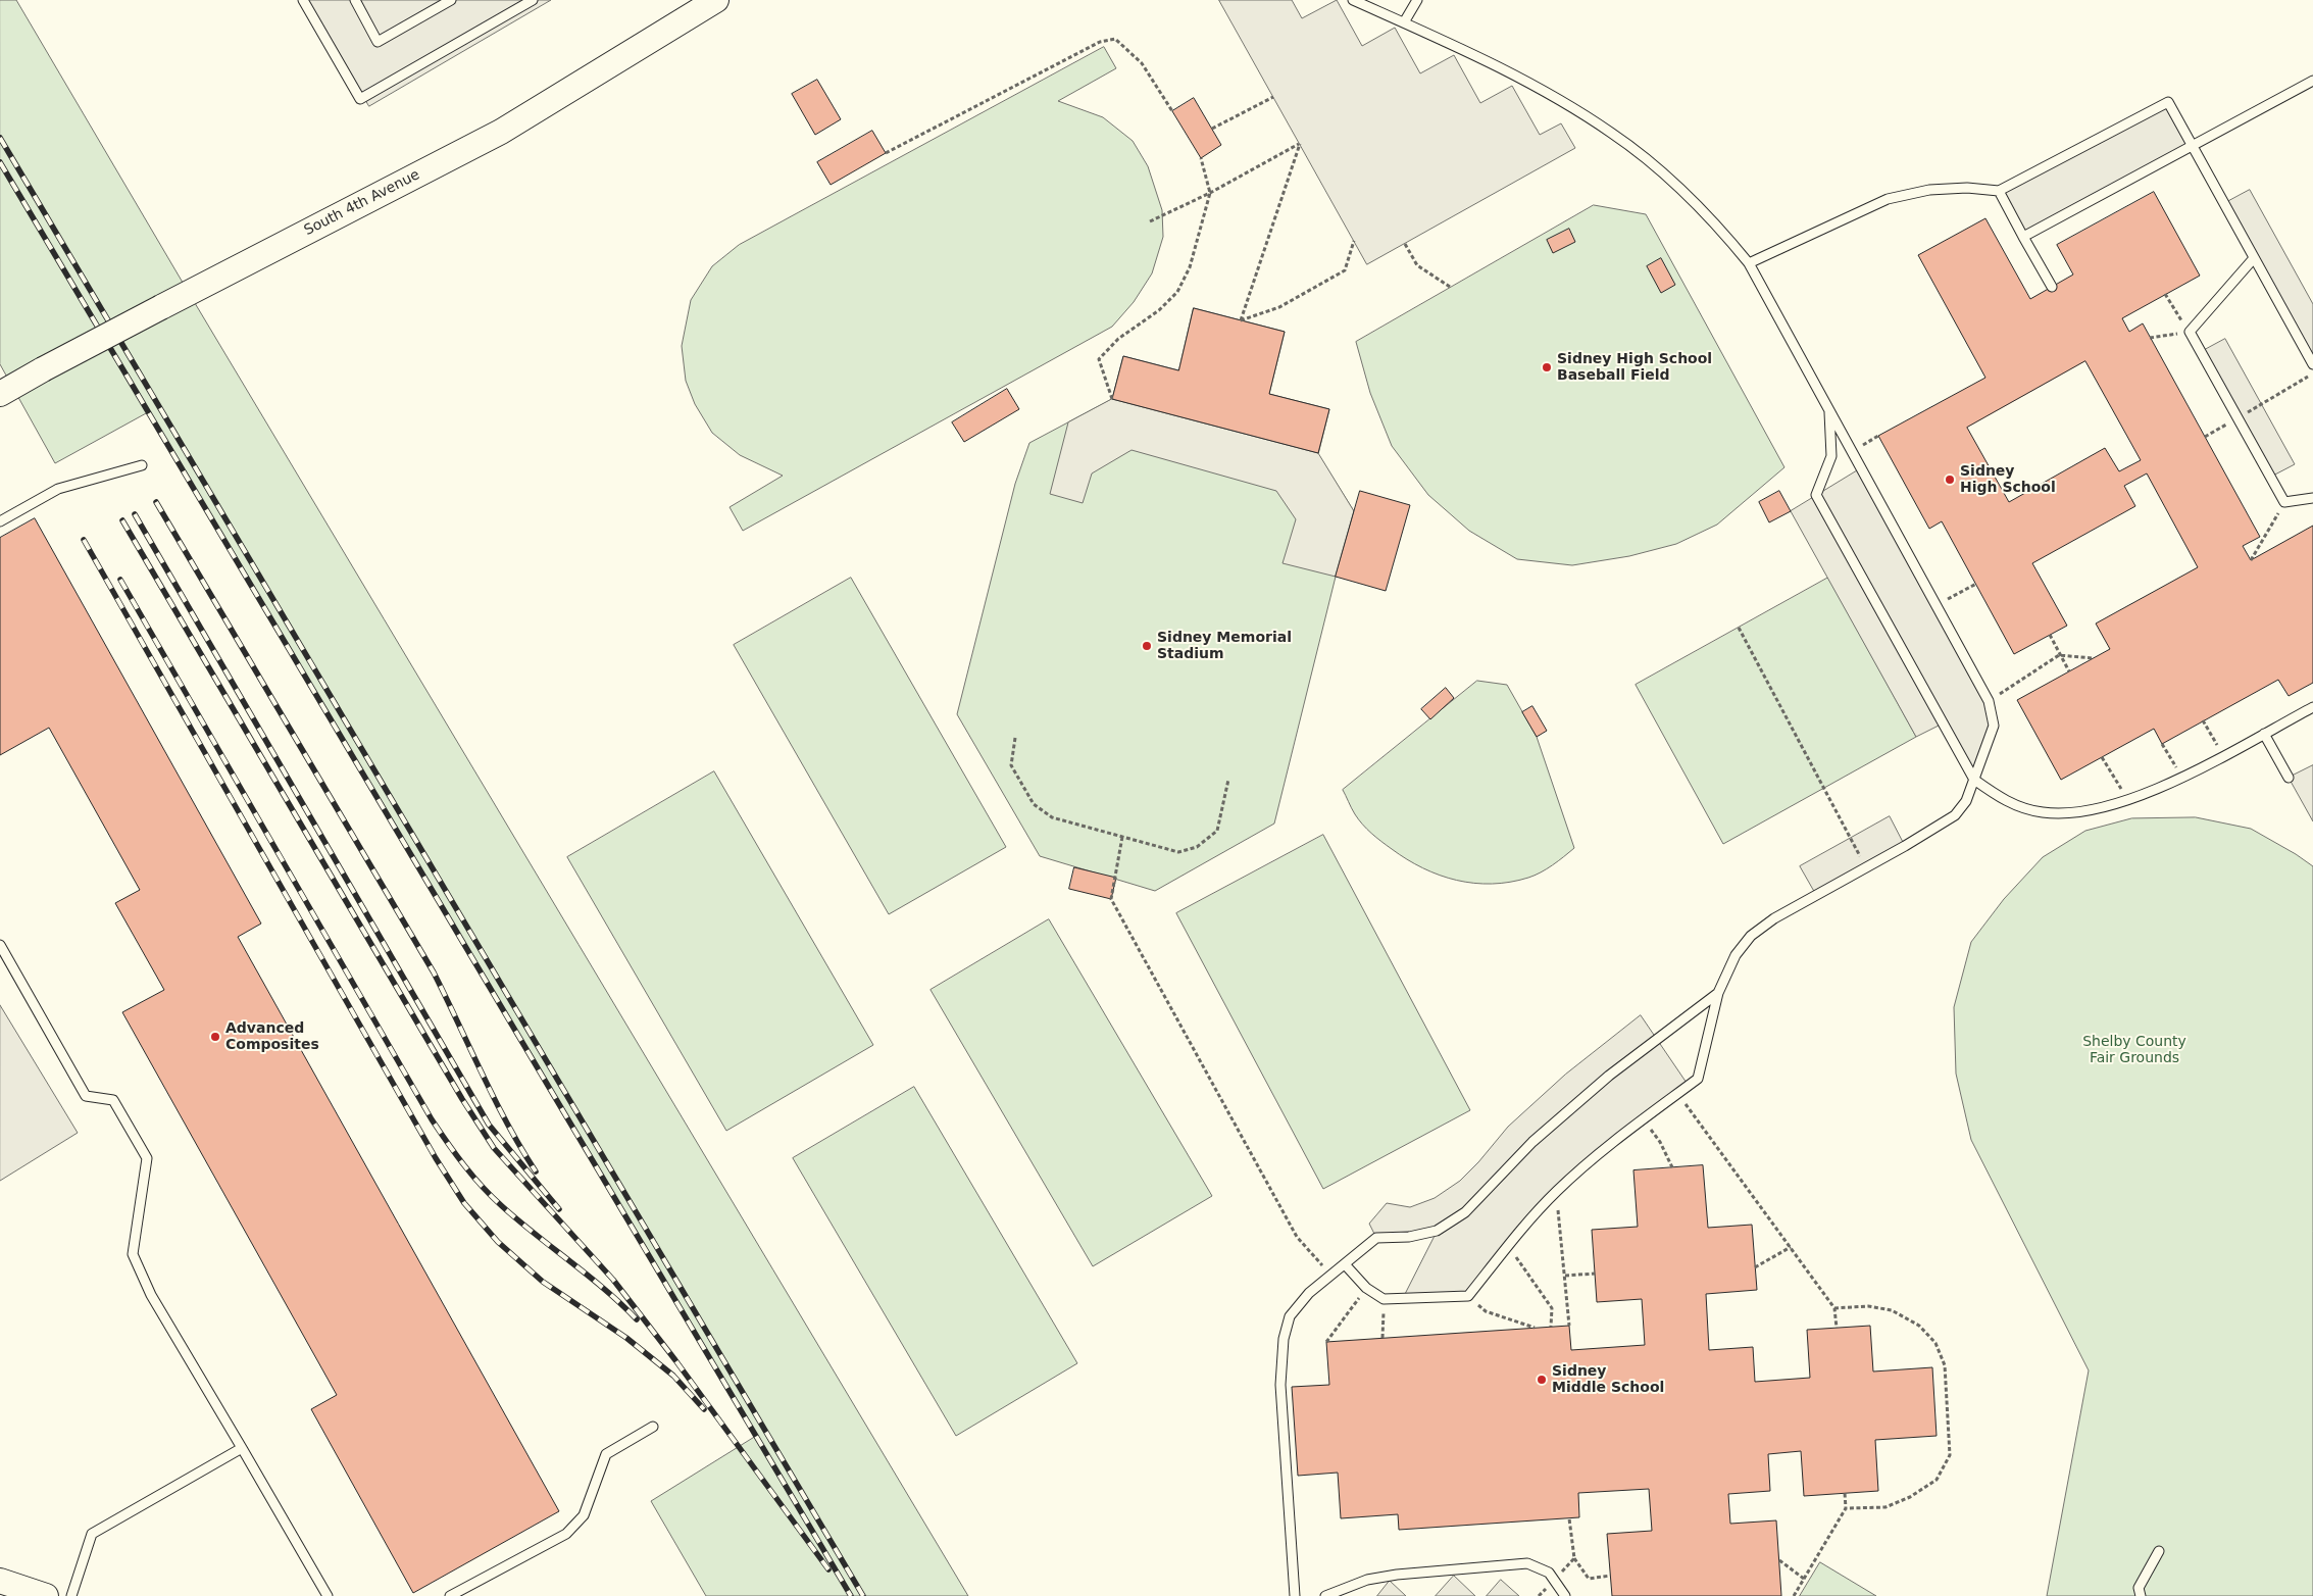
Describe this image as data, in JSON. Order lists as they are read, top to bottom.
{
  "streets": {
    "street": ["South 4th Avenue"]
  },
  "parks": ["Shelby County Fair Grounds"],
  "places": [
    "Sidney High School Baseball Field",
    "Sidney High School",
    "Sidney Memorial Stadium",
    "Advanced Composites",
    "Sidney Middle School"
  ]
}
